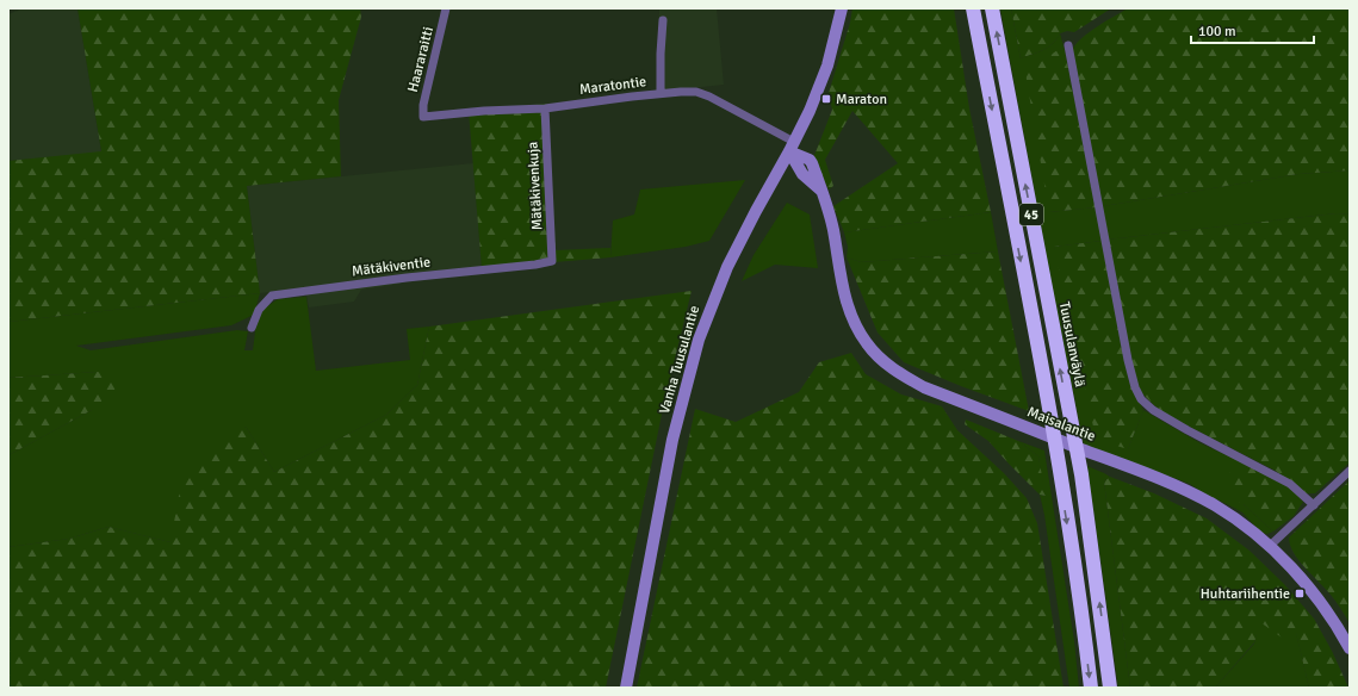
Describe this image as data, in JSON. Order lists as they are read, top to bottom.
{
  "streets": {
    "highway": ["45", "Tuusulanväylä"],
    "main road": ["Vanha Tuusulantie", "Maisalantie"],
    "street": [
      "Haararaitti",
      "Maratontie",
      "Mätäkivenkuja",
      "Mätäkiventie"
    ]
  },
  "crossings": [
    ["Haararaitti", "Maratontie"],
    ["Maratontie", "Mätäkivenkuja"],
    ["Maratontie", "Vanha Tuusulantie"],
    ["Maratontie", "Maisalantie"],
    ["Mätäkivenkuja", "Mätäkiventie"],
    ["Vanha Tuusulantie", "Maisalantie"]
  ],
  "places": {
    "transit": ["Maraton", "Huhtariihentie"]
  },
  "scale_bar": "100 m"
}
